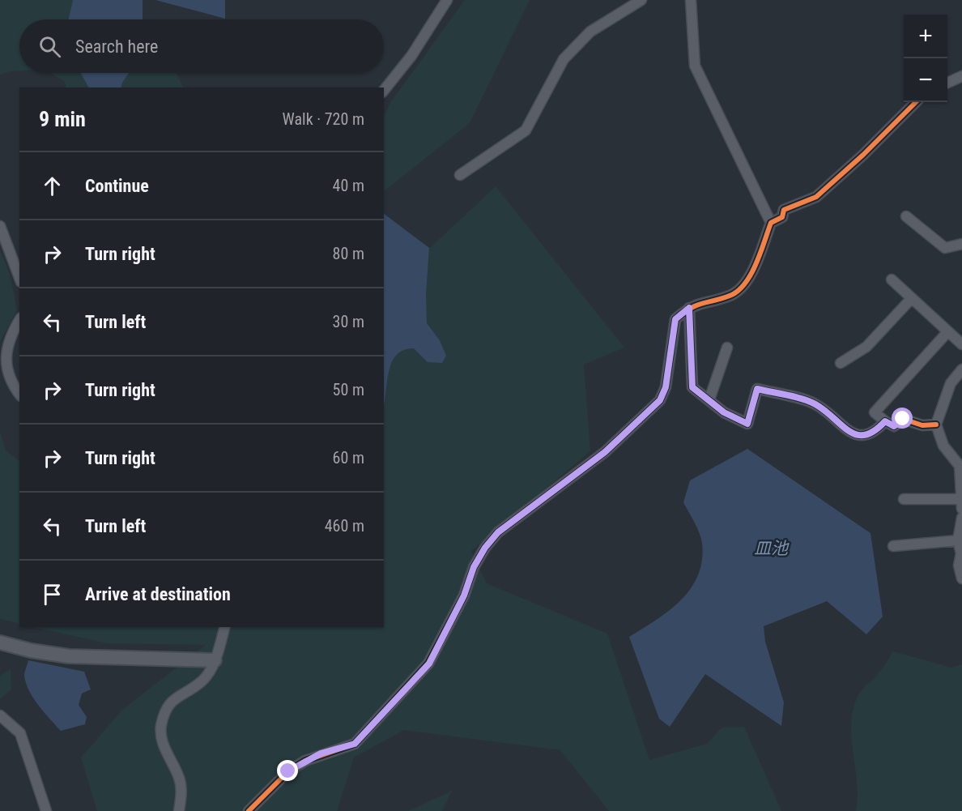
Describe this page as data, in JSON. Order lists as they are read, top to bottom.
{
  "water": ["皿池"],
  "page": {
    "map_buttons": ["+", "−"],
    "search": "Search here",
    "heading": ["9 min", "Walk · 720 m"],
    "list": [
      ["Continue", "40 m"],
      ["Turn right", "80 m"],
      ["Turn left", "30 m"],
      ["Turn right", "50 m"],
      ["Turn right", "60 m"],
      ["Turn left", "460 m"],
      "Arrive at destination"
    ]
  }
}
